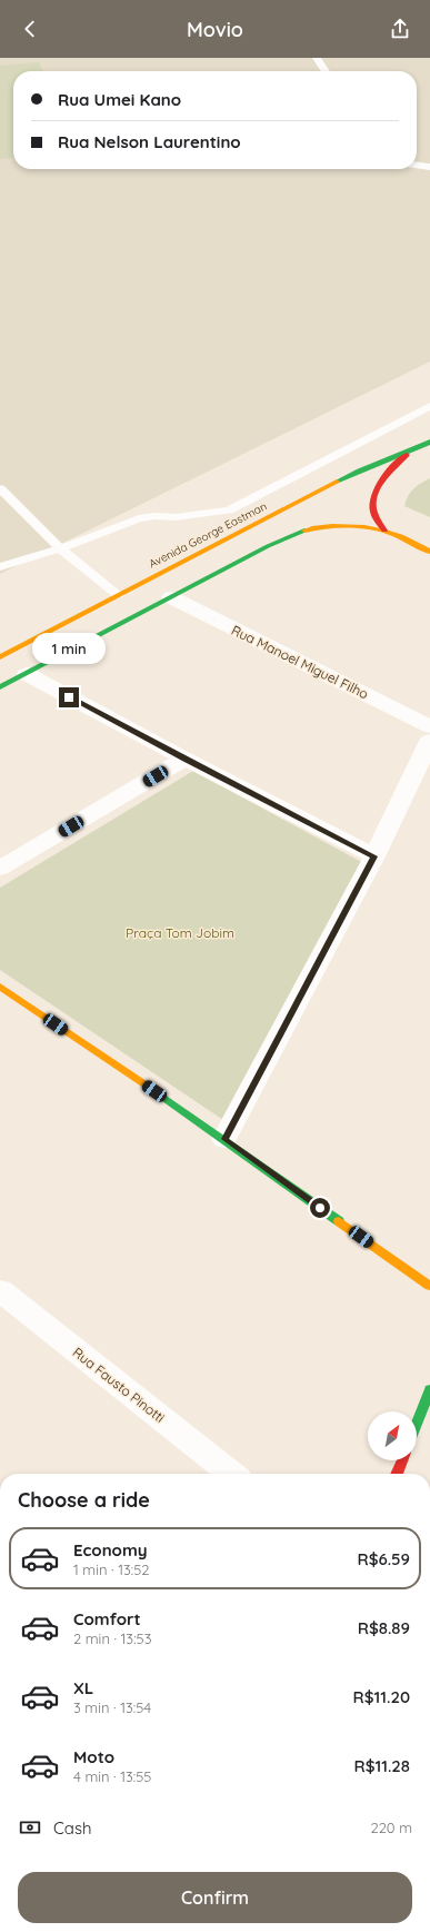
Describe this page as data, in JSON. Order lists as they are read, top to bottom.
{
  "streets": {
    "street": ["Avenida George Eastman", "Rua Manoel Miguel Filho", "Rua Fausto Pinotti"]
  },
  "parks": ["Praça Tom Jobim"],
  "north": "top right",
  "page": {
    "header": "Movio",
    "banner": ["Rua Umei Kano", "Rua Nelson Laurentino"],
    "bubble": "1 min",
    "heading": "Choose a ride",
    "list": [
      {
        "name": "Economy",
        "note": "1 min · 13:52",
        "value": "R$6.59"
      },
      {
        "name": "Comfort",
        "note": "2 min · 13:53",
        "value": "R$8.89"
      },
      {
        "name": "XL",
        "note": "3 min · 13:54",
        "value": "R$11.20"
      },
      {
        "name": "Moto",
        "note": "4 min · 13:55",
        "value": "R$11.28"
      }
    ],
    "pay": ["Cash", "220 m"],
    "buttons": "Confirm"
  }
}
